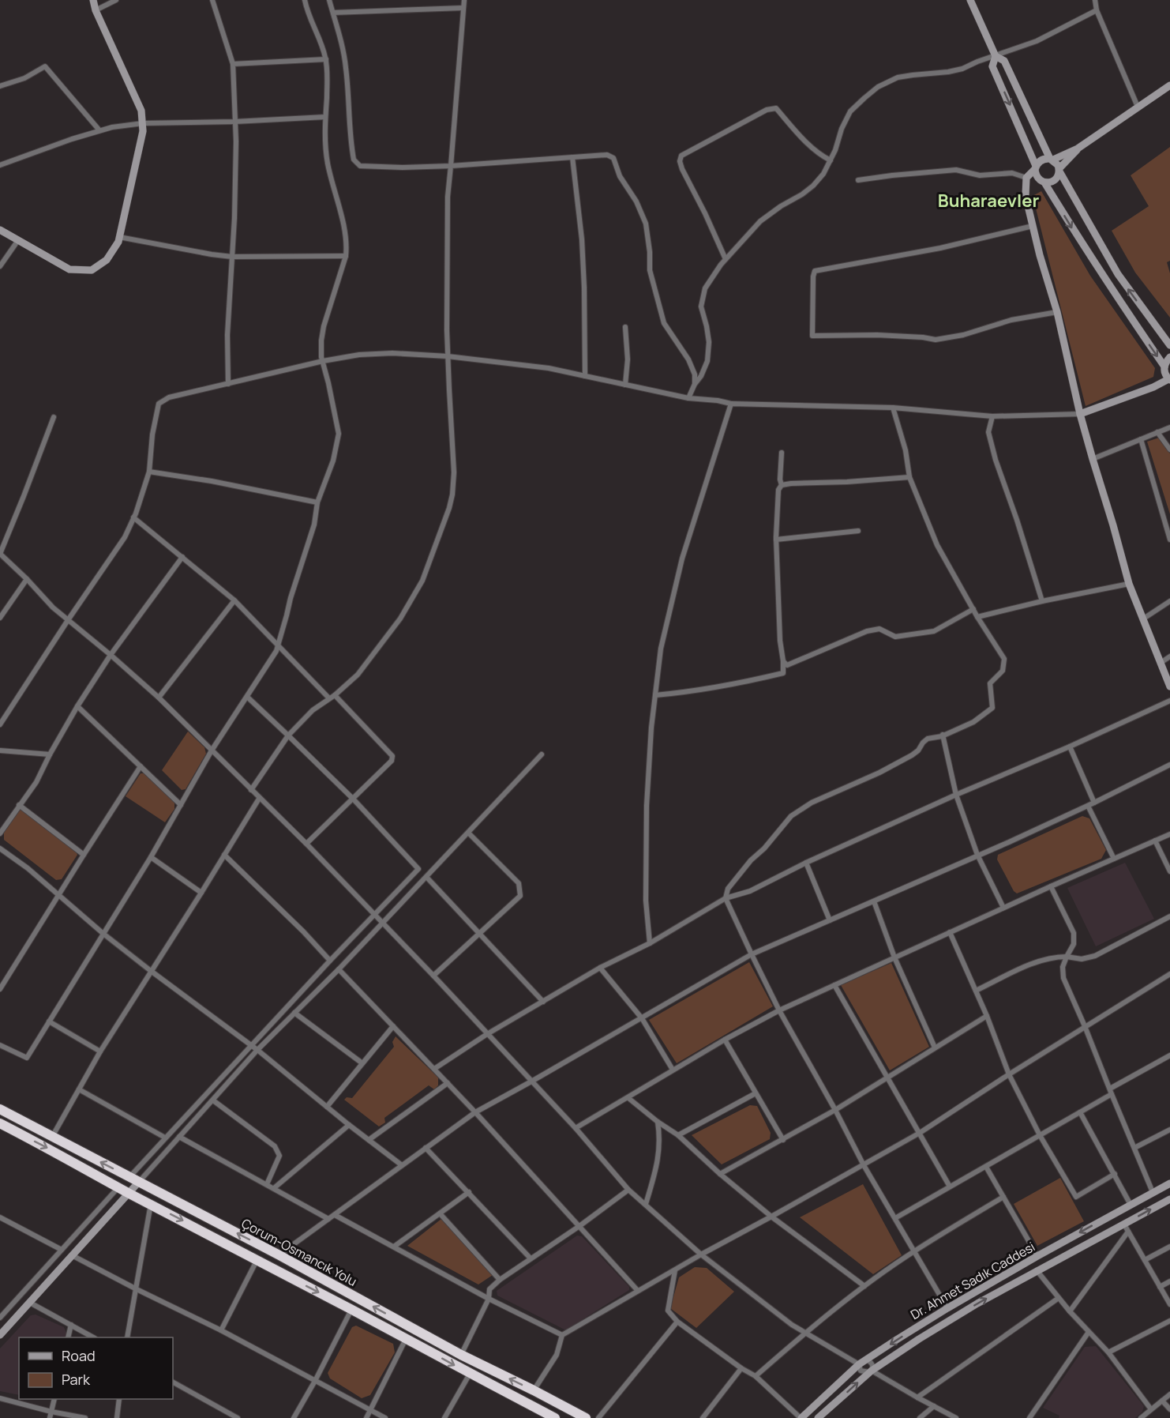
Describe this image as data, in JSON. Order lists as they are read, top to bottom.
{
  "streets": {
    "highway": ["Çorum-Osmancık Yolu"],
    "street": ["Dr. Ahmet Sadık Caddesi"]
  },
  "districts": ["Buharaevler"],
  "legend": ["Road", "Park"]
}
